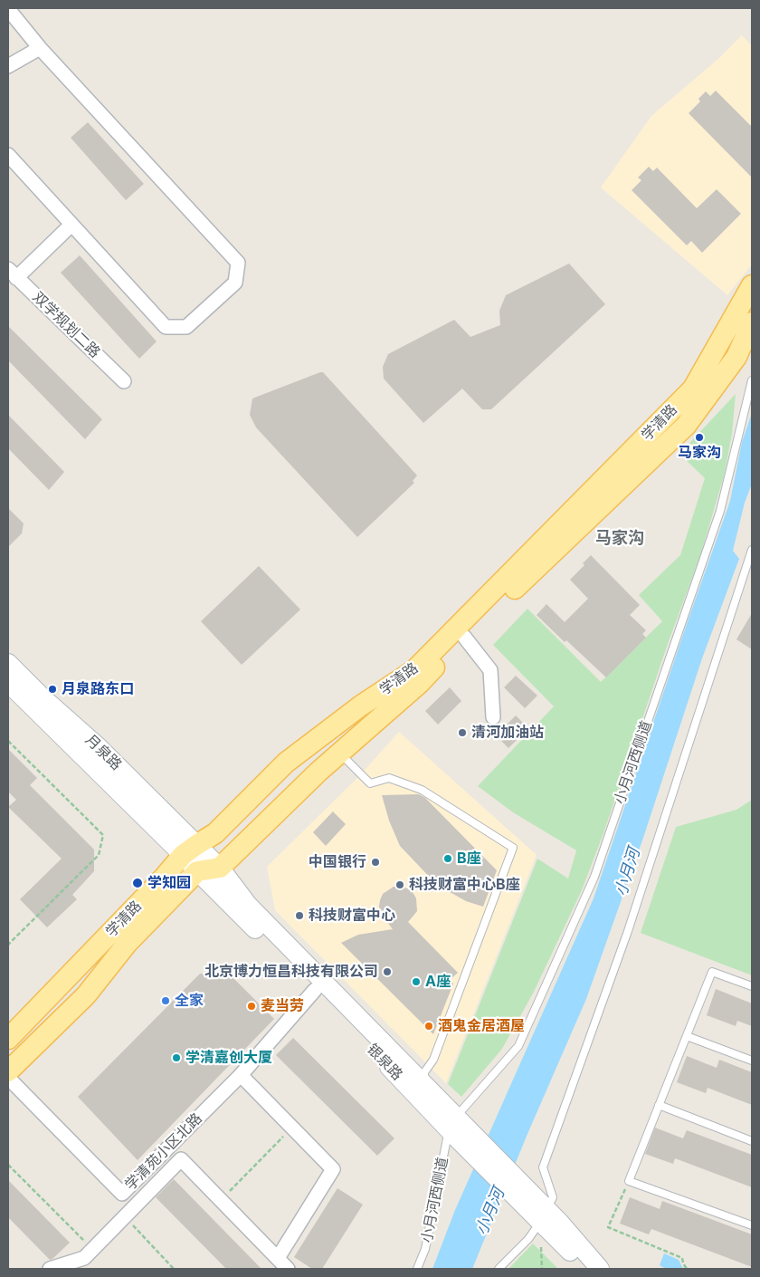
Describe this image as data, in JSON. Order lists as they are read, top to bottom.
{
  "streets": {
    "main road": ["学清路", "月泉路", "银泉路"],
    "street": ["双学规划二路", "学清苑小区北路"],
    "lane": ["小月河西侧道"]
  },
  "crossings": [
    ["学清路", "月泉路"],
    ["学清路", "银泉路"],
    ["月泉路", "银泉路"],
    ["小月河西侧道", "银泉路"],
    ["银泉路", "学清苑小区北路"]
  ],
  "districts": ["马家沟"],
  "water": ["小月河"],
  "places": [
    "马家沟",
    "月泉路东口",
    "清河加油站",
    "B座",
    "中国银行",
    "学知园",
    "科技财富中心B座",
    "科技财富中心",
    "北京博力恒昌科技有限公司",
    "A座",
    "全家",
    "麦当劳",
    "酒鬼金居酒屋",
    "学清嘉创大厦"
  ]
}
